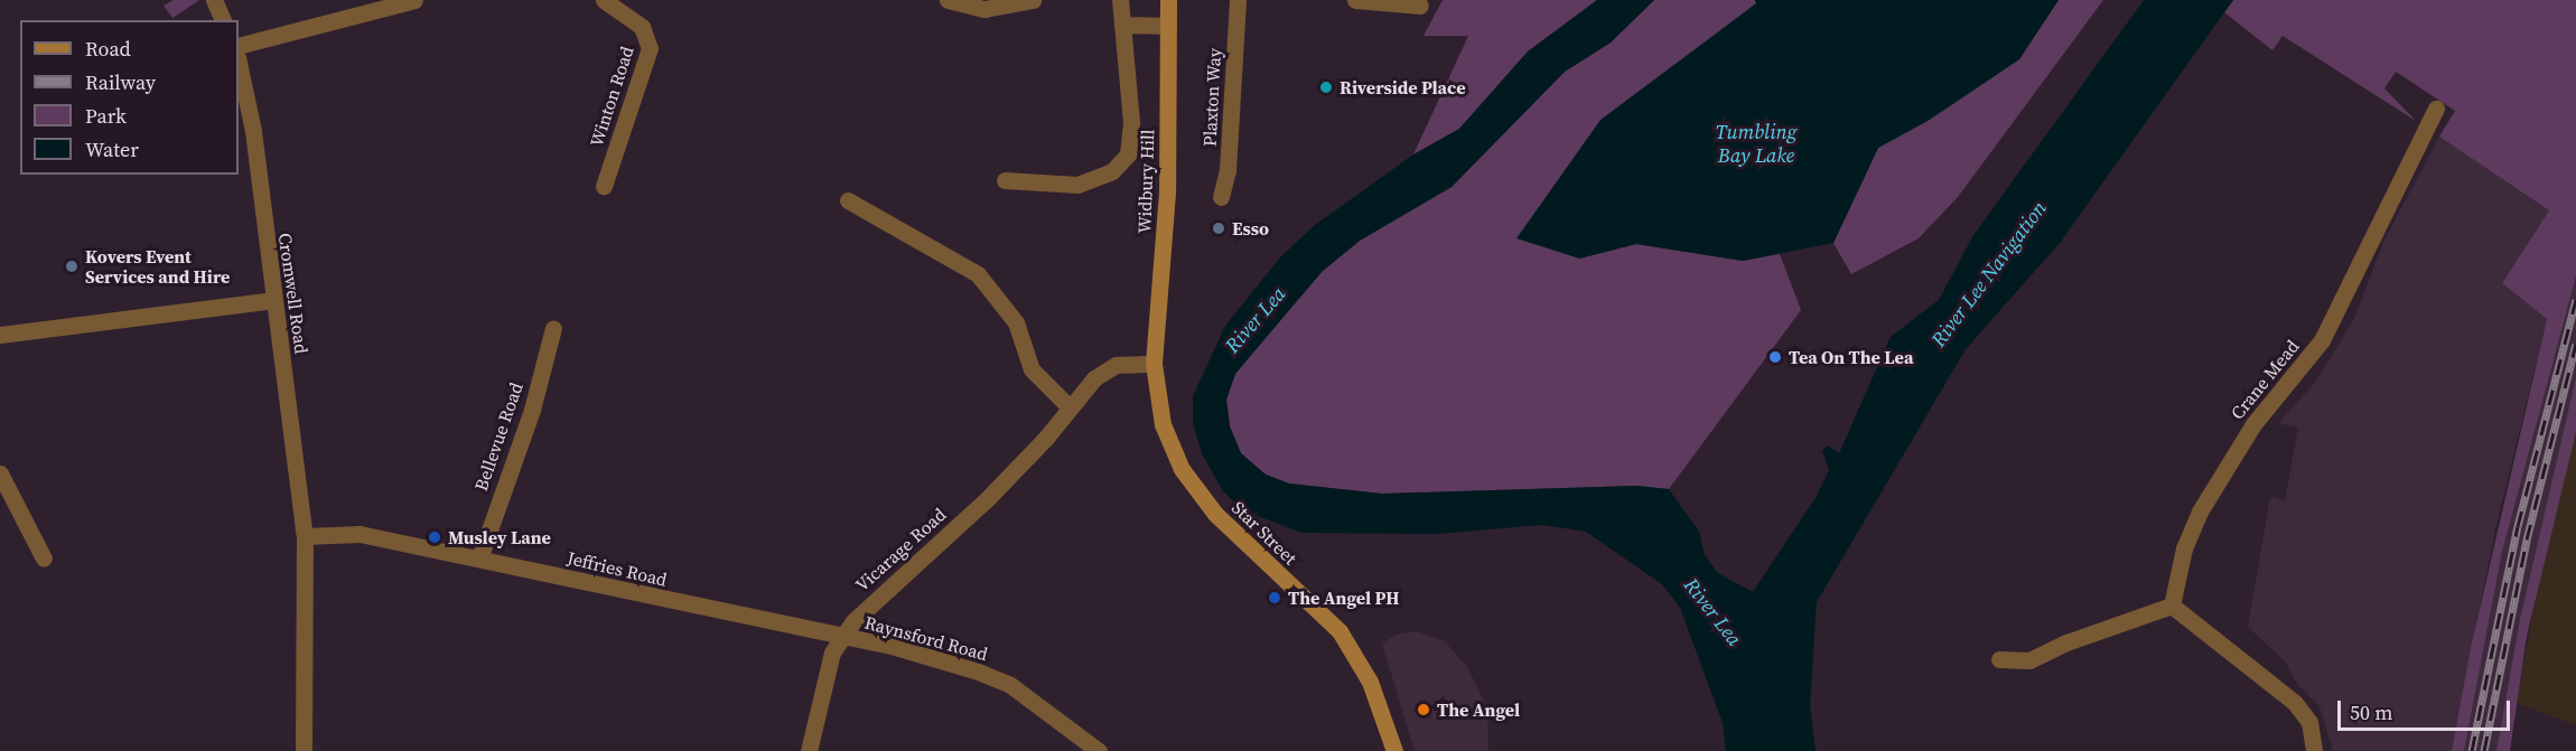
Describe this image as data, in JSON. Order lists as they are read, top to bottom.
{
  "streets": {
    "main road": ["Widbury Hill", "Star Street"],
    "street": [
      "Winton Road",
      "Plaxton Way",
      "Cromwell Road",
      "Crane Mead",
      "Bellevue Road",
      "Vicarage Road",
      "Jeffries Road",
      "Raynsford Road"
    ]
  },
  "crossings": [
    ["Widbury Hill", "Star Street"],
    ["Widbury Hill", "Vicarage Road"],
    ["Cromwell Road", "Jeffries Road"],
    ["Bellevue Road", "Jeffries Road"],
    ["Star Street", "Vicarage Road"],
    ["Vicarage Road", "Jeffries Road"],
    ["Vicarage Road", "Raynsford Road"],
    ["Jeffries Road", "Raynsford Road"]
  ],
  "water": ["Tumbling Bay Lake", "River Lee Navigation", "River Lea"],
  "places": [
    "Riverside Place",
    "Esso",
    "Kovers Event Services and Hire",
    "Tea On The Lea",
    "Musley Lane",
    "The Angel PH",
    "The Angel"
  ],
  "legend": [
    "Road",
    "Railway",
    "Park",
    "Water"
  ],
  "scale_bar": "50 m"
}
